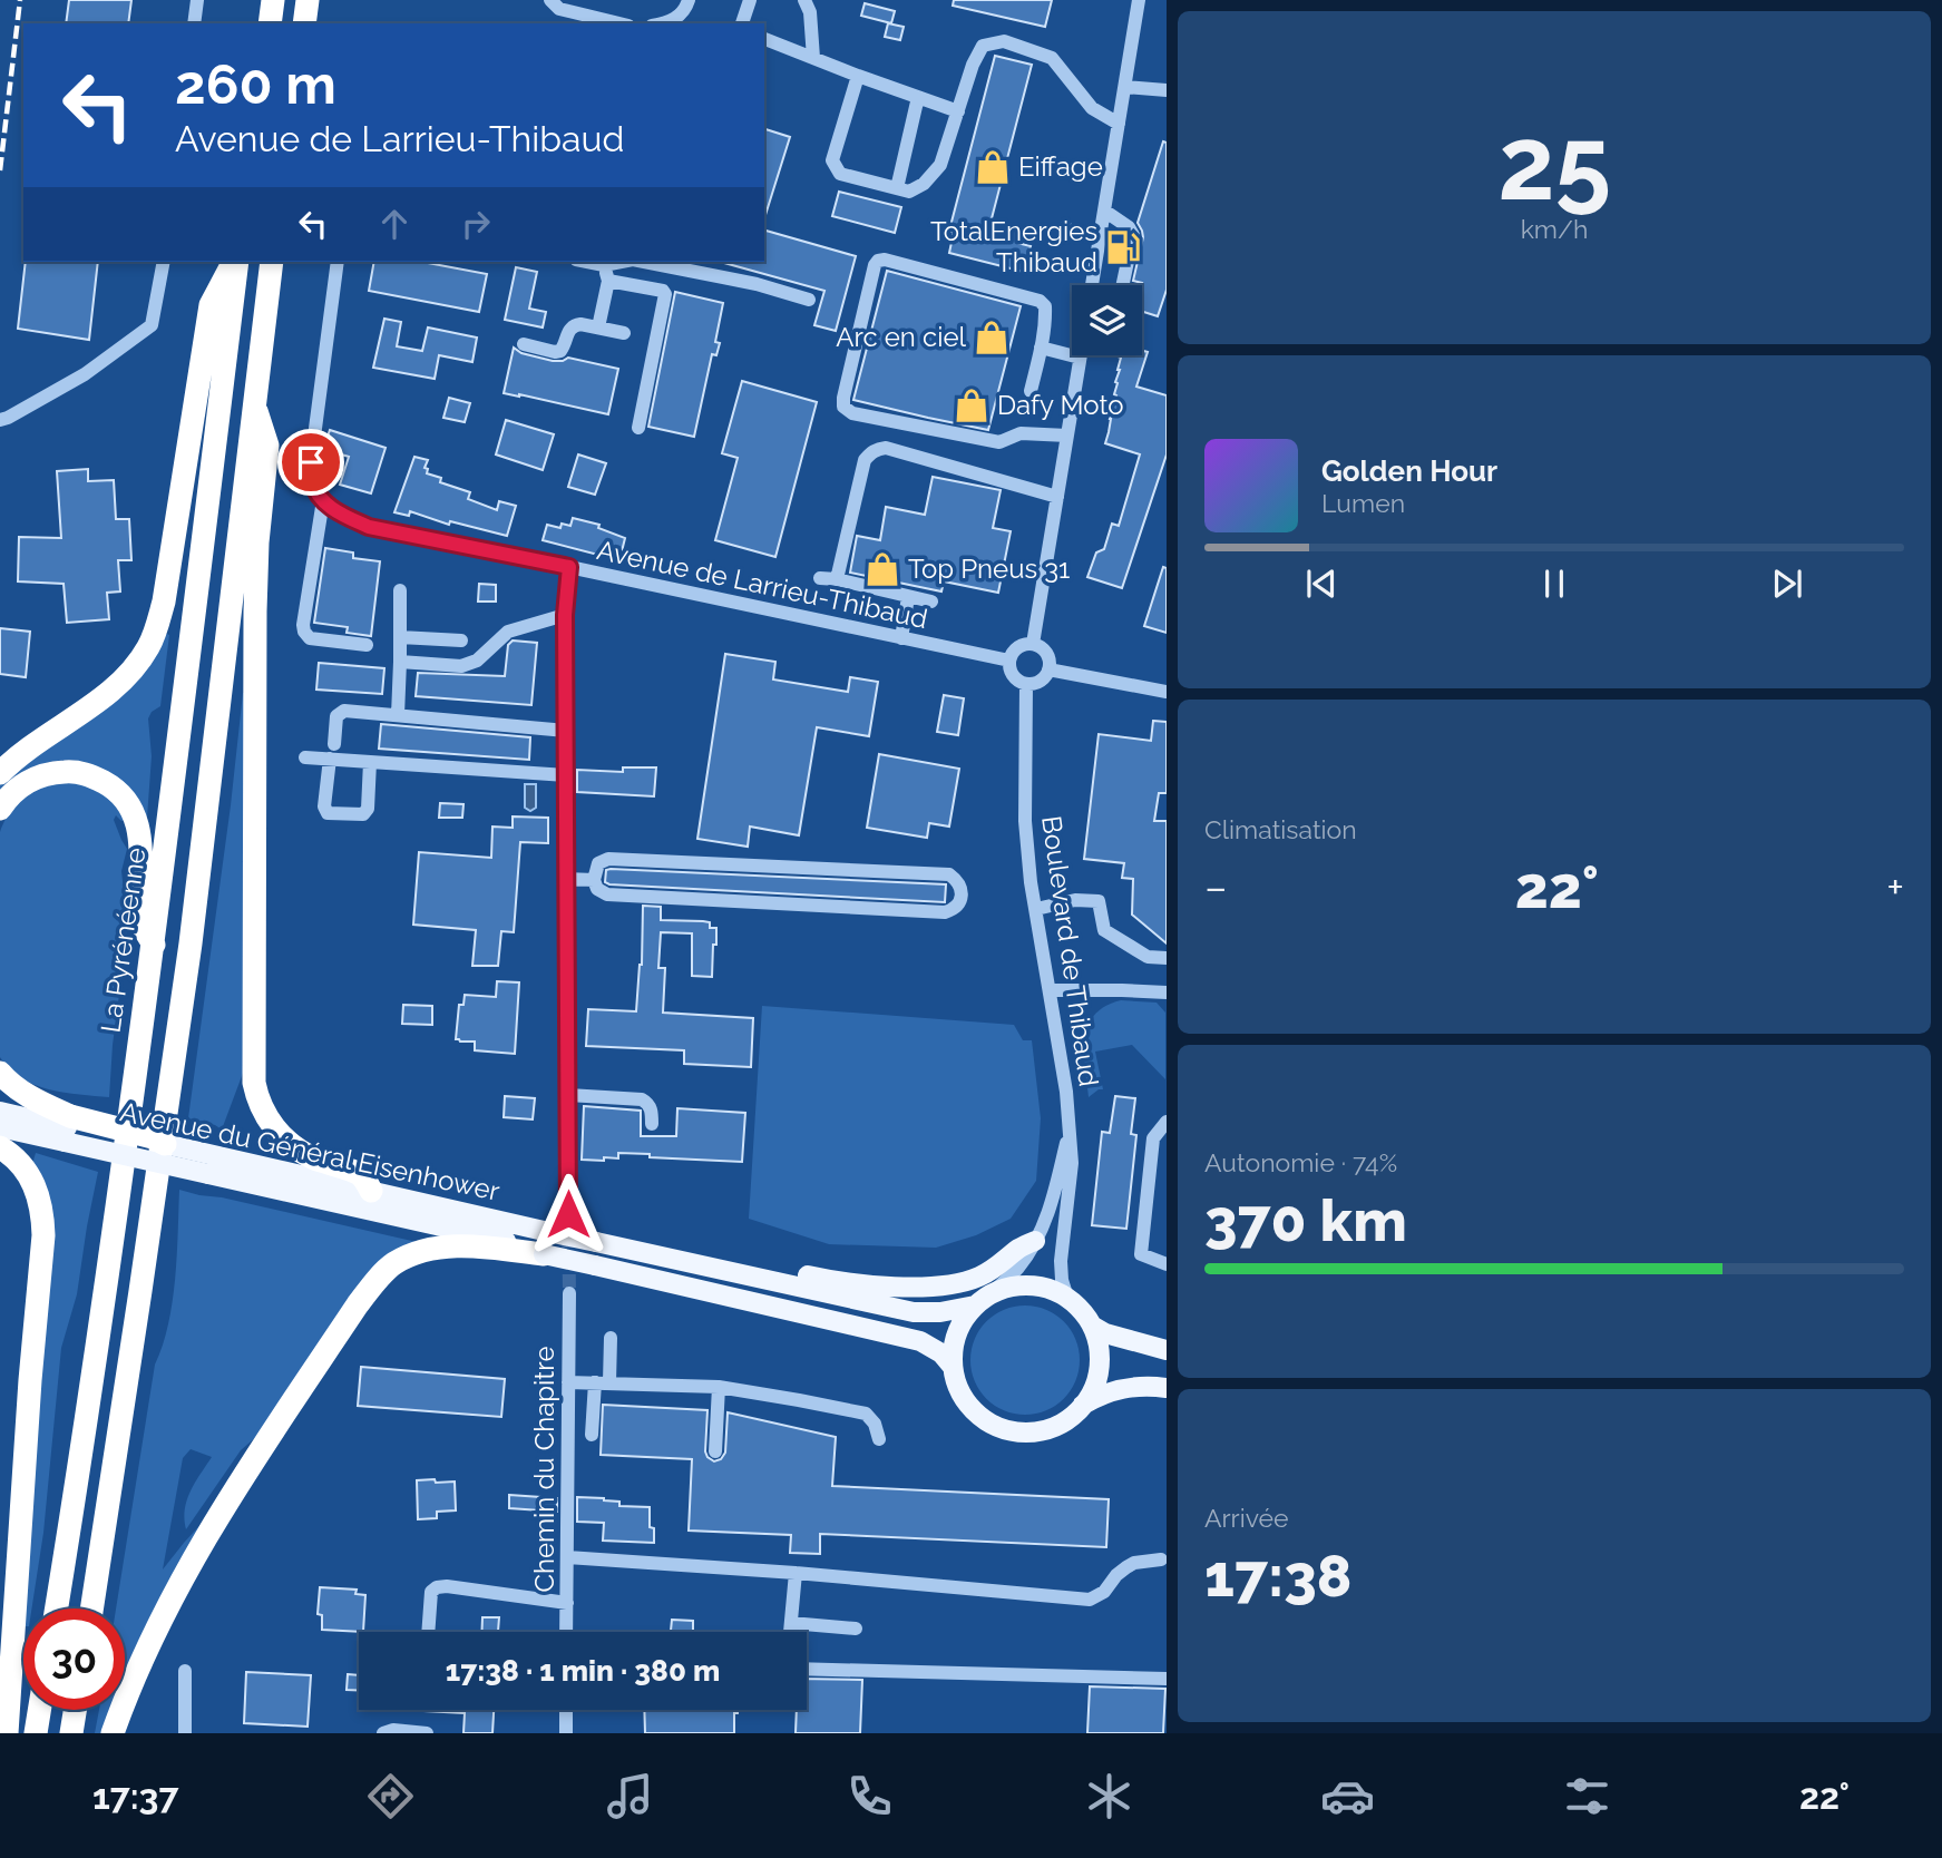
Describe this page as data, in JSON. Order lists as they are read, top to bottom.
{
  "streets": {
    "highway": ["La Pyrénéenne"],
    "main road": ["Avenue du Général Eisenhower"],
    "street": ["Avenue de Larrieu-Thibaud", "Boulevard de Thibaud", "Chemin du Chapitre"]
  },
  "crossings": [
    ["Avenue de Larrieu-Thibaud", "Boulevard de Thibaud"],
    ["Boulevard de Thibaud", "Avenue du Général Eisenhower"]
  ],
  "places": {
    "shop": [
      "Eiffage",
      "Arc en ciel",
      "Dafy Moto",
      "Top Pneus 31"
    ],
    "fuel station": ["TotalEnergies Thibaud"]
  },
  "page": {
    "tile": [
      ["25", "km/h"],
      "Climatisation",
      ["Autonomie · 74%", "370 km"],
      ["Arrivée", "17:38"]
    ],
    "turn": ["260 m", "Avenue de Larrieu-Thibaud"],
    "song": ["Golden Hour", "Lumen"],
    "heat": ["−", "22°", "+"],
    "limit": "30",
    "trip": "17:38 · 1 min · 380 m",
    "tabs": ["17:37", "22°"]
  }
}
